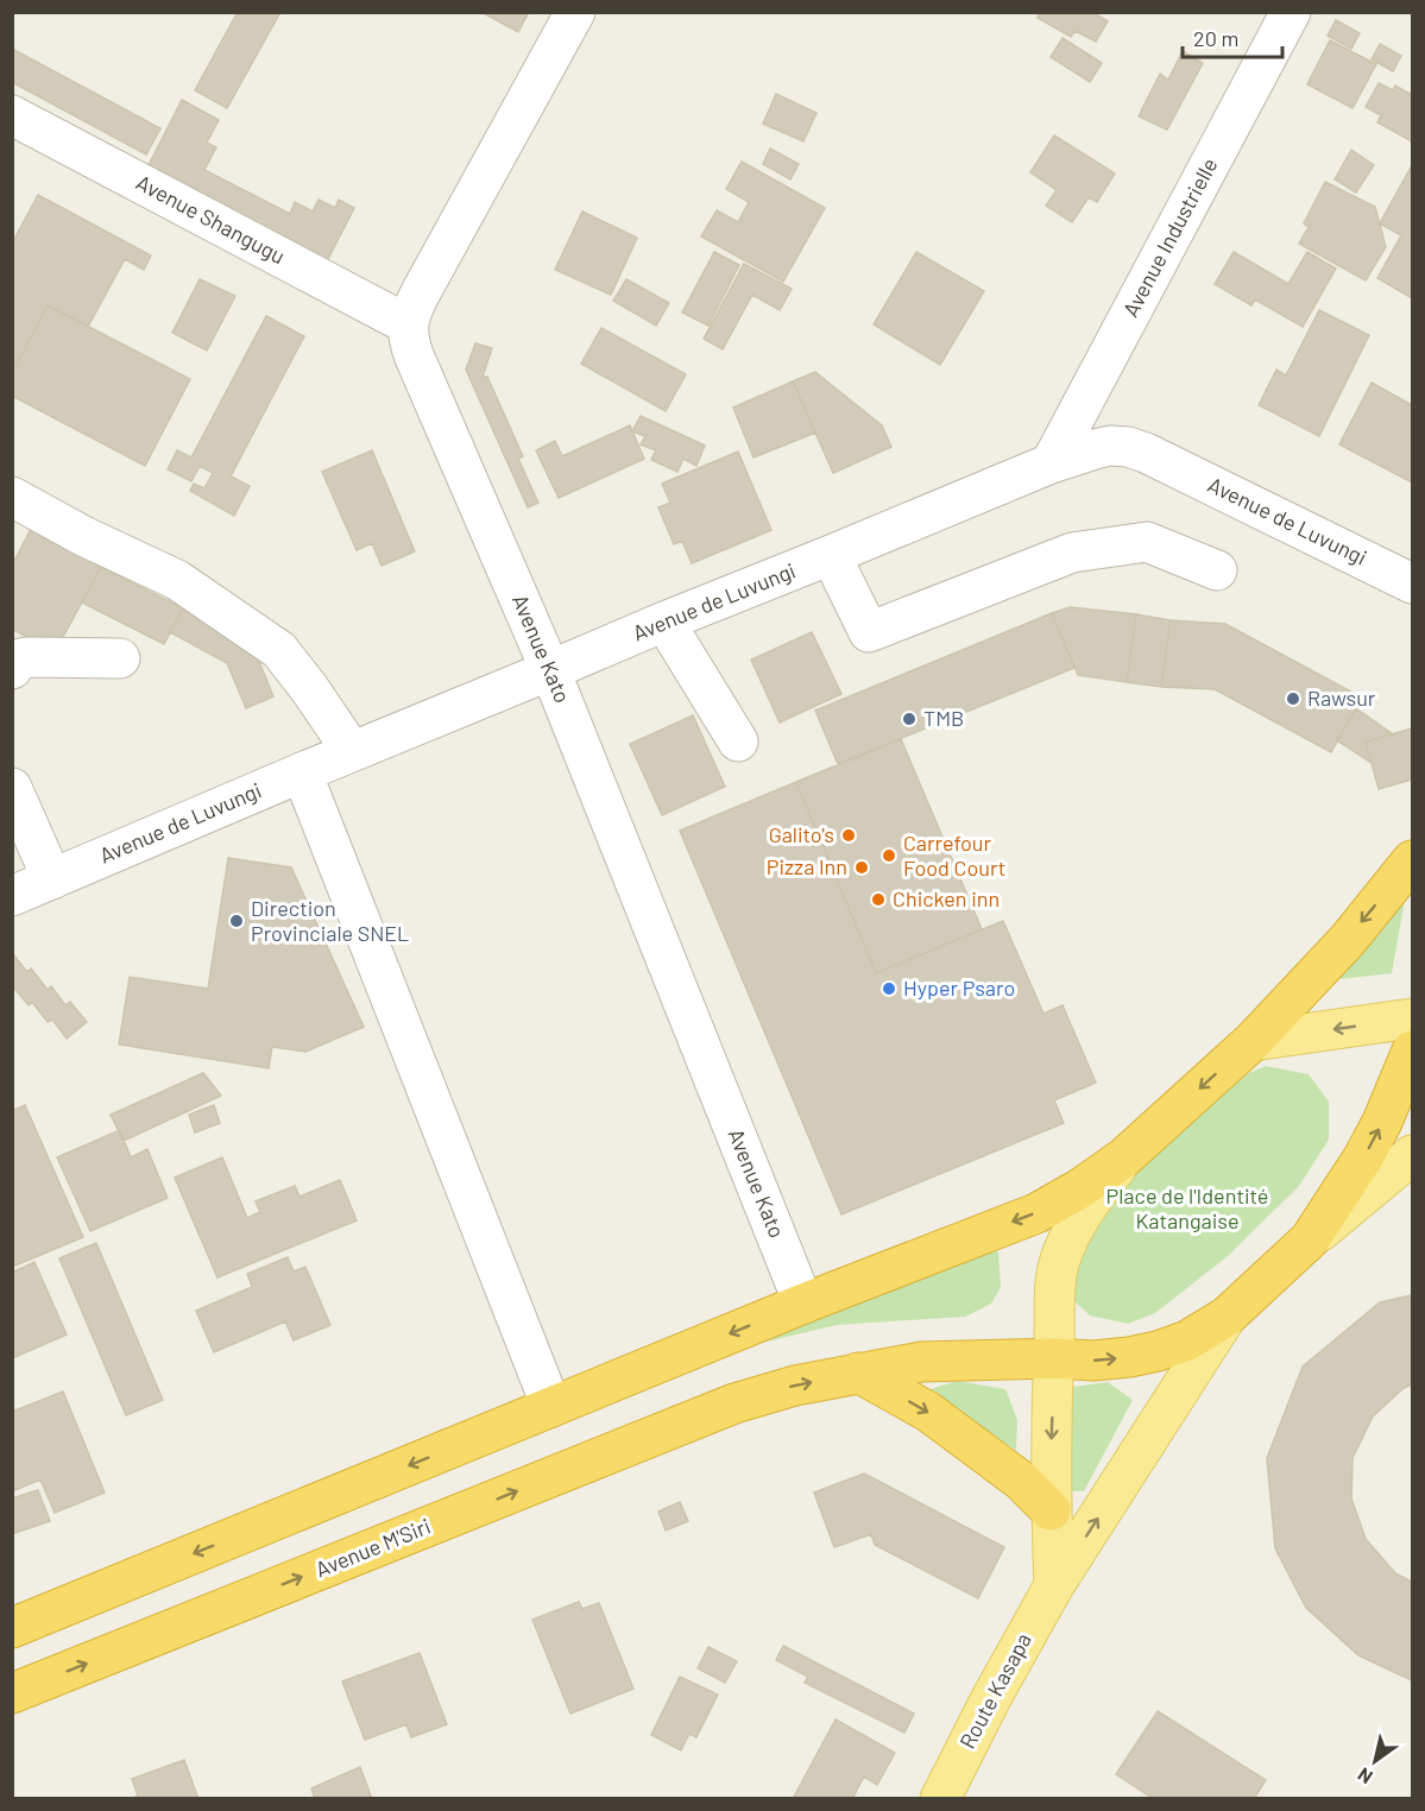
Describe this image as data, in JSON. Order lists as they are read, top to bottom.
{
  "streets": {
    "highway": ["Avenue M'Siri"],
    "main road": ["Route Kasapa"],
    "street": [
      "Avenue Shangugu",
      "Avenue Industrielle",
      "Avenue de Luvungi",
      "Avenue Kato"
    ]
  },
  "crossings": [
    ["Avenue Shangugu", "Avenue Kato"],
    ["Avenue Industrielle", "Avenue de Luvungi"],
    ["Avenue de Luvungi", "Avenue Kato"]
  ],
  "parks": ["Place de l'Identité Katangaise"],
  "places": [
    "Rawsur",
    "TMB",
    "Galito's",
    "Carrefour Food Court",
    "Pizza Inn",
    "Chicken inn",
    "Direction Provinciale SNEL",
    "Hyper Psaro"
  ],
  "scale_bar": "20 m",
  "north": "bottom left"
}
